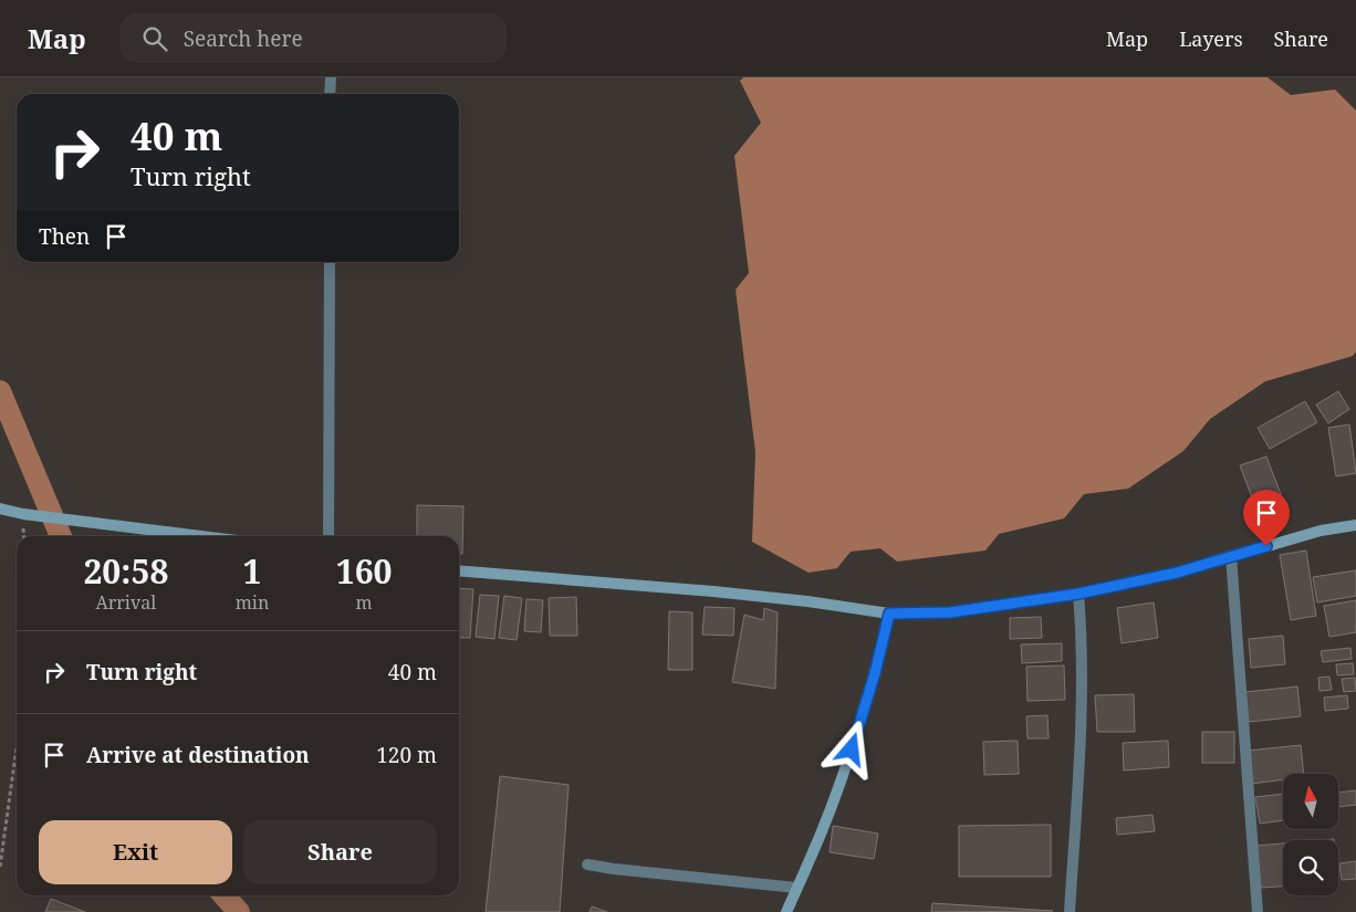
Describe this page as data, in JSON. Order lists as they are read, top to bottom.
{
  "north": "top",
  "page": {
    "header": "Map",
    "search": "Search here",
    "nav": ["Map", "Layers", "Share"],
    "turn": ["40 m", "Turn right"],
    "then": "Then",
    "eta": [
      "20:58",
      "Arrival",
      "1",
      "min",
      "160",
      "m"
    ],
    "list": [
      {
        "name": "Turn right",
        "value": "40 m"
      },
      {
        "name": "Arrive at destination",
        "value": "120 m"
      }
    ],
    "buttons": ["Exit", "Share"]
  }
}
